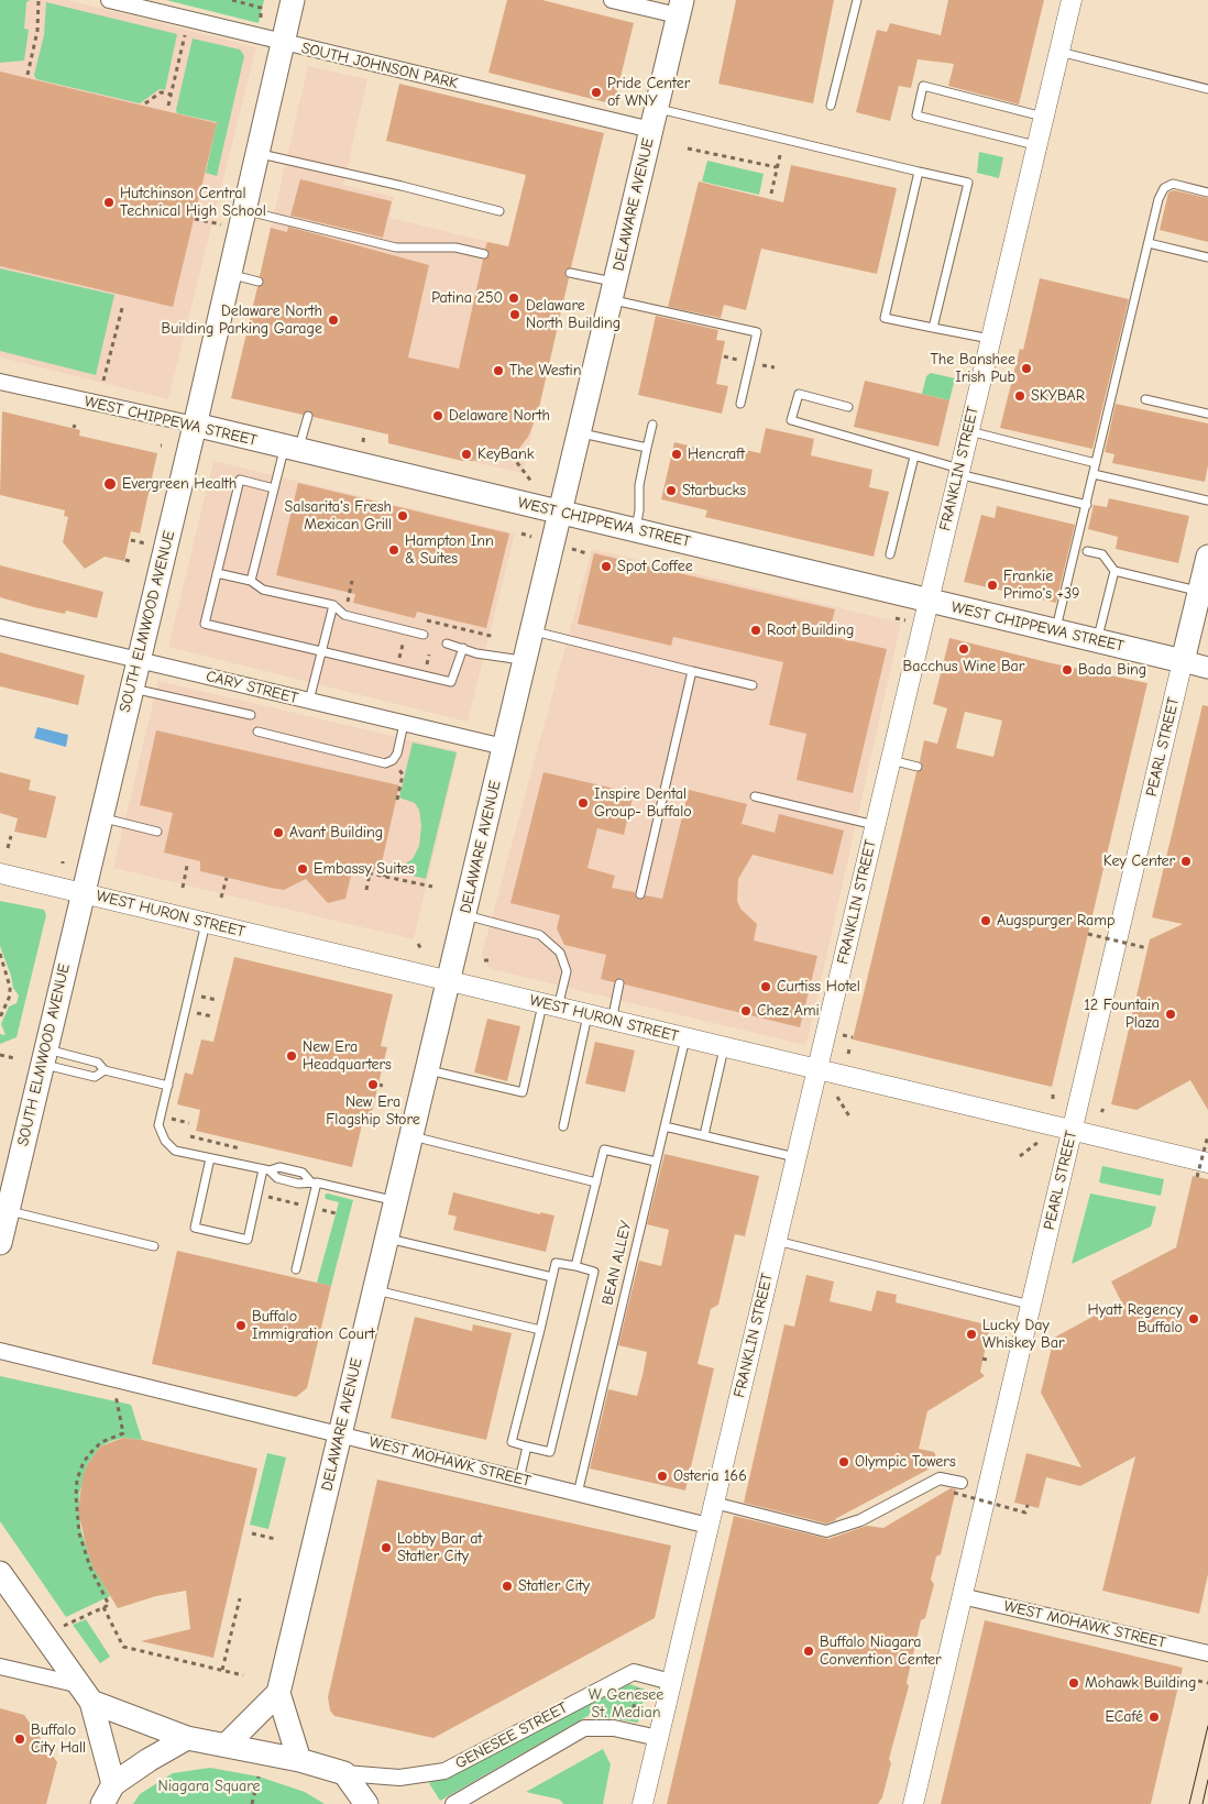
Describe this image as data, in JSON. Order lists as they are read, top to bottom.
{
  "streets": {
    "main road": [
      "DELAWARE AVENUE",
      "WEST CHIPPEWA STREET",
      "SOUTH ELMWOOD AVENUE",
      "PEARL STREET"
    ],
    "street": [
      "SOUTH JOHNSON PARK",
      "FRANKLIN STREET",
      "CARY STREET",
      "WEST HURON STREET",
      "WEST MOHAWK STREET",
      "GENESEE STREET"
    ],
    "lane": ["BEAN ALLEY"]
  },
  "crossings": [
    ["SOUTH JOHNSON PARK", "DELAWARE AVENUE"],
    ["SOUTH JOHNSON PARK", "SOUTH ELMWOOD AVENUE"],
    ["DELAWARE AVENUE", "WEST CHIPPEWA STREET"],
    ["DELAWARE AVENUE", "CARY STREET"],
    ["DELAWARE AVENUE", "WEST HURON STREET"],
    ["DELAWARE AVENUE", "WEST MOHAWK STREET"],
    ["WEST CHIPPEWA STREET", "FRANKLIN STREET"],
    ["WEST CHIPPEWA STREET", "SOUTH ELMWOOD AVENUE"],
    ["WEST CHIPPEWA STREET", "PEARL STREET"],
    ["FRANKLIN STREET", "WEST HURON STREET"],
    ["FRANKLIN STREET", "WEST MOHAWK STREET"],
    ["FRANKLIN STREET", "GENESEE STREET"],
    ["SOUTH ELMWOOD AVENUE", "CARY STREET"],
    ["SOUTH ELMWOOD AVENUE", "WEST HURON STREET"],
    ["PEARL STREET", "WEST HURON STREET"],
    ["PEARL STREET", "WEST MOHAWK STREET"],
    ["WEST HURON STREET", "BEAN ALLEY"],
    ["BEAN ALLEY", "WEST MOHAWK STREET"]
  ],
  "parks": ["W Genesee St. Median", "Niagara Square"],
  "places": [
    "Pride Center of WNY",
    "Hutchinson Central Technical High School",
    "Patina 250",
    "Delaware North Building",
    "Delaware North Building Parking Garage",
    "The Banshee Irish Pub",
    "The Westin",
    "SKYBAR",
    "Delaware North",
    "KeyBank",
    "Hencraft",
    "Evergreen Health",
    "Starbucks",
    "Salsarita's Fresh Mexican Grill",
    "Hampton Inn & Suites",
    "Spot Coffee",
    "Frankie Primo's +39",
    "Root Building",
    "Bacchus Wine Bar",
    "Bada Bing",
    "Inspire Dental Group- Buffalo",
    "Avant Building",
    "Key Center",
    "Embassy Suites",
    "Augspurger Ramp",
    "Curtiss Hotel",
    "Chez Ami",
    "12 Fountain Plaza",
    "New Era Headquarters",
    "New Era Flagship Store",
    "Hyatt Regency Buffalo",
    "Buffalo Immigration Court",
    "Lucky Day Whiskey Bar",
    "Olympic Towers",
    "Osteria 166",
    "Lobby Bar at Statler City",
    "Statler City",
    "Buffalo Niagara Convention Center",
    "Mohawk Building",
    "ECafé",
    "Buffalo City Hall"
  ]
}
